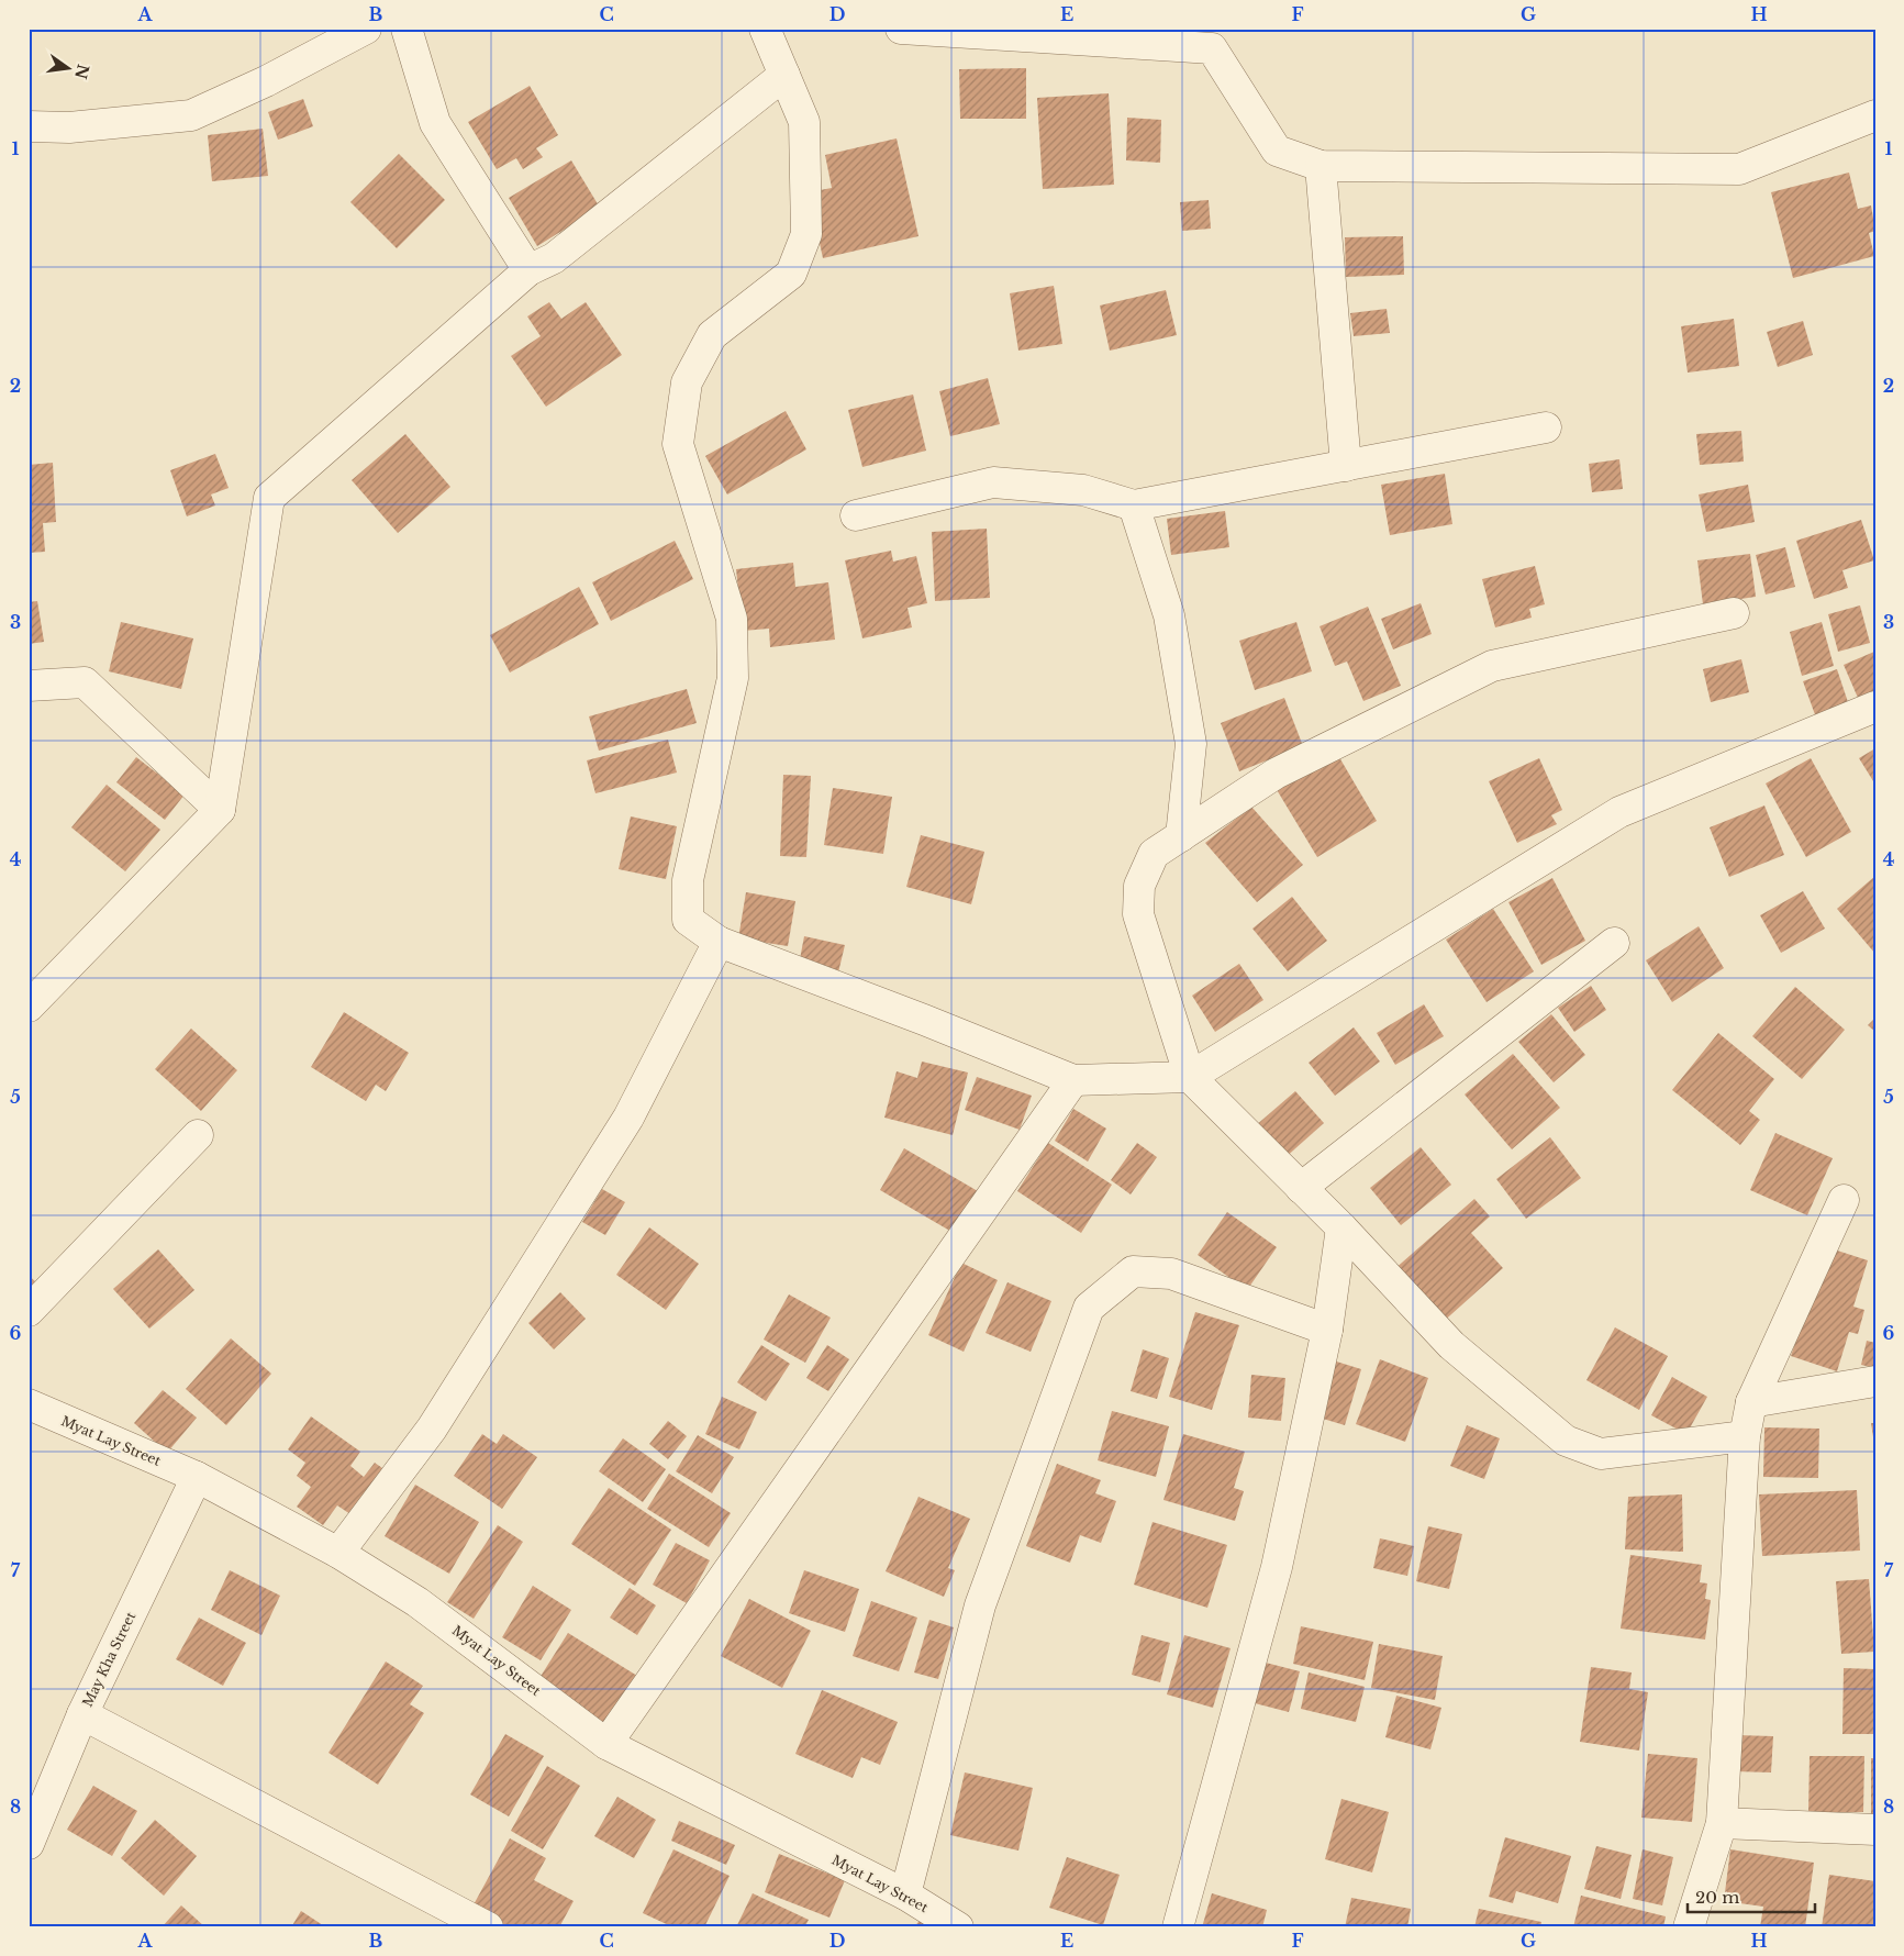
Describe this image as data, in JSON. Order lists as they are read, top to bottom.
{
  "streets": {
    "street": ["Myat Lay Street", "May Kha Street"]
  },
  "crossings": [
    ["Myat Lay Street", "May Kha Street"]
  ],
  "scale_bar": "20 m",
  "north": "right",
  "grid": {
    "columns": [
      "A",
      "B",
      "C",
      "D",
      "E",
      "F",
      "G",
      "H"
    ],
    "rows": [
      "1",
      "2",
      "3",
      "4",
      "5",
      "6",
      "7",
      "8"
    ]
  }
}
